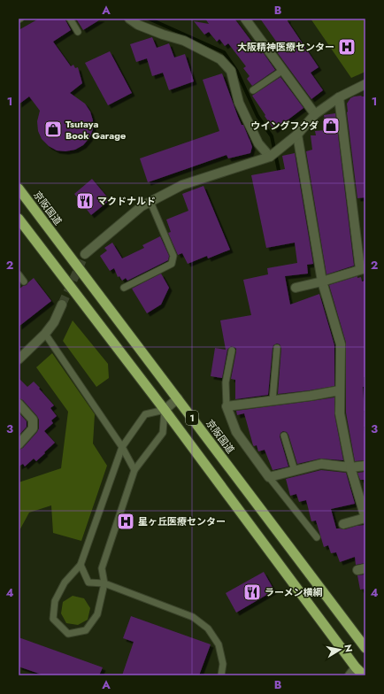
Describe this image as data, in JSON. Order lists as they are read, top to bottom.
{
  "streets": {
    "highway": ["京阪国道", "1"]
  },
  "places": {
    "hospital": ["大阪精神医療センター", "星ヶ丘医療センター"],
    "shop": ["ウイングフクダ", "Tsutaya Book Garage"],
    "restaurant": ["マクドナルド", "ラーメン横綱"]
  },
  "north": "right",
  "grid": {
    "columns": ["A", "B"],
    "rows": [
      "1",
      "2",
      "3",
      "4"
    ]
  }
}
